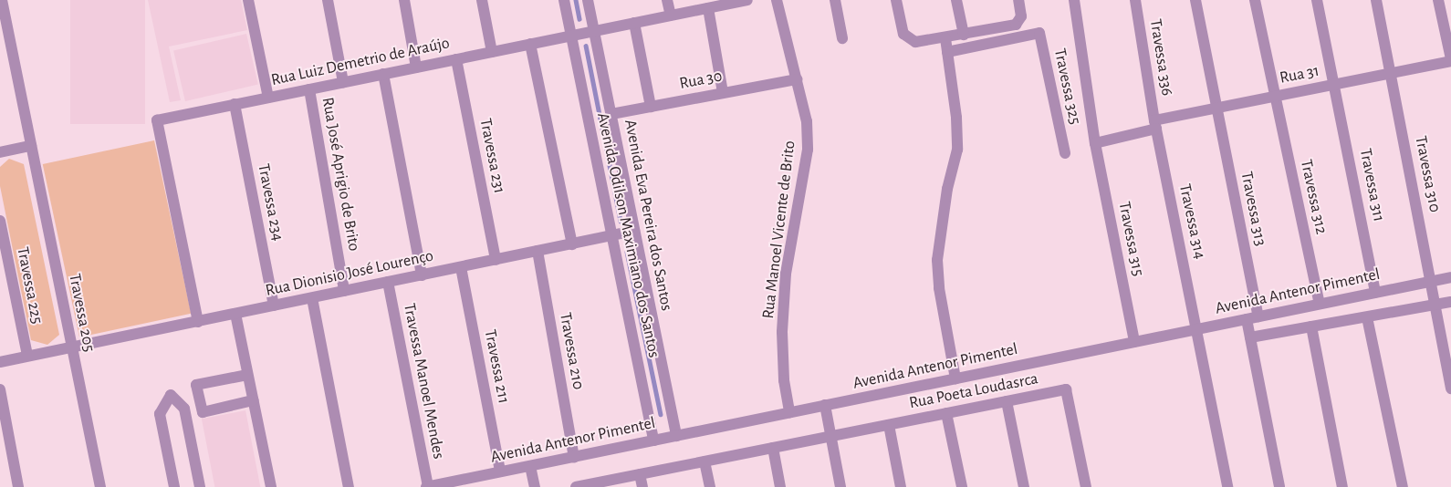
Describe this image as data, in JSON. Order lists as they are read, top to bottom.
{
  "streets": {
    "street": [
      "Travessa 336",
      "Rua Luiz Demetrio de Araújo",
      "Rua 31",
      "Rua 30",
      "Travessa 325",
      "Travessa 231",
      "Rua José Aprigio de Brito",
      "Travessa 310",
      "Travessa 311",
      "Travessa 312",
      "Travessa 234",
      "Travessa 313",
      "Avenida Eva Pereira dos Santos",
      "Travessa 314",
      "Rua Manoel Vicente de Brito",
      "Avenida Odilson Maximiano dos Santos",
      "Travessa 315",
      "Rua Dionisio José Lourenço",
      "Travessa 225",
      "Avenida Antenor Pimentel",
      "Travessa 205",
      "Travessa 210",
      "Travessa 211",
      "Travessa Manoel Mendes",
      "Rua Poeta Loudasrca"
    ]
  },
  "crossings": [
    ["Travessa 336", "Rua 31"],
    ["Travessa 336", "Travessa 314"],
    ["Rua Luiz Demetrio de Araújo", "Travessa 231"],
    ["Rua Luiz Demetrio de Araújo", "Rua José Aprigio de Brito"],
    ["Rua Luiz Demetrio de Araújo", "Travessa 234"],
    ["Rua Luiz Demetrio de Araújo", "Avenida Eva Pereira dos Santos"],
    ["Rua Luiz Demetrio de Araújo", "Avenida Odilson Maximiano dos Santos"],
    ["Rua Luiz Demetrio de Araújo", "Rua Dionisio José Lourenço"],
    ["Rua 31", "Travessa 310"],
    ["Rua 31", "Travessa 311"],
    ["Rua 31", "Travessa 312"],
    ["Rua 31", "Travessa 313"],
    ["Rua 31", "Travessa 314"],
    ["Rua 31", "Travessa 315"],
    ["Rua 30", "Avenida Eva Pereira dos Santos"],
    ["Rua 30", "Rua Manoel Vicente de Brito"],
    ["Travessa 231", "Rua Dionisio José Lourenço"],
    ["Rua José Aprigio de Brito", "Rua Dionisio José Lourenço"],
    ["Travessa 310", "Avenida Antenor Pimentel"],
    ["Travessa 311", "Avenida Antenor Pimentel"],
    ["Travessa 312", "Avenida Antenor Pimentel"],
    ["Travessa 234", "Rua Dionisio José Lourenço"],
    ["Travessa 313", "Avenida Antenor Pimentel"],
    ["Avenida Eva Pereira dos Santos", "Rua Dionisio José Lourenço"],
    ["Avenida Eva Pereira dos Santos", "Avenida Antenor Pimentel"],
    ["Travessa 314", "Avenida Antenor Pimentel"],
    ["Rua Manoel Vicente de Brito", "Avenida Antenor Pimentel"],
    ["Avenida Odilson Maximiano dos Santos", "Rua Dionisio José Lourenço"],
    ["Avenida Odilson Maximiano dos Santos", "Avenida Antenor Pimentel"],
    ["Travessa 315", "Avenida Antenor Pimentel"],
    ["Rua Dionisio José Lourenço", "Travessa 225"],
    ["Rua Dionisio José Lourenço", "Travessa 205"],
    ["Rua Dionisio José Lourenço", "Travessa 210"],
    ["Rua Dionisio José Lourenço", "Travessa 211"],
    ["Rua Dionisio José Lourenço", "Travessa Manoel Mendes"],
    ["Avenida Antenor Pimentel", "Travessa 210"],
    ["Avenida Antenor Pimentel", "Travessa 211"],
    ["Avenida Antenor Pimentel", "Travessa Manoel Mendes"]
  ]
}
